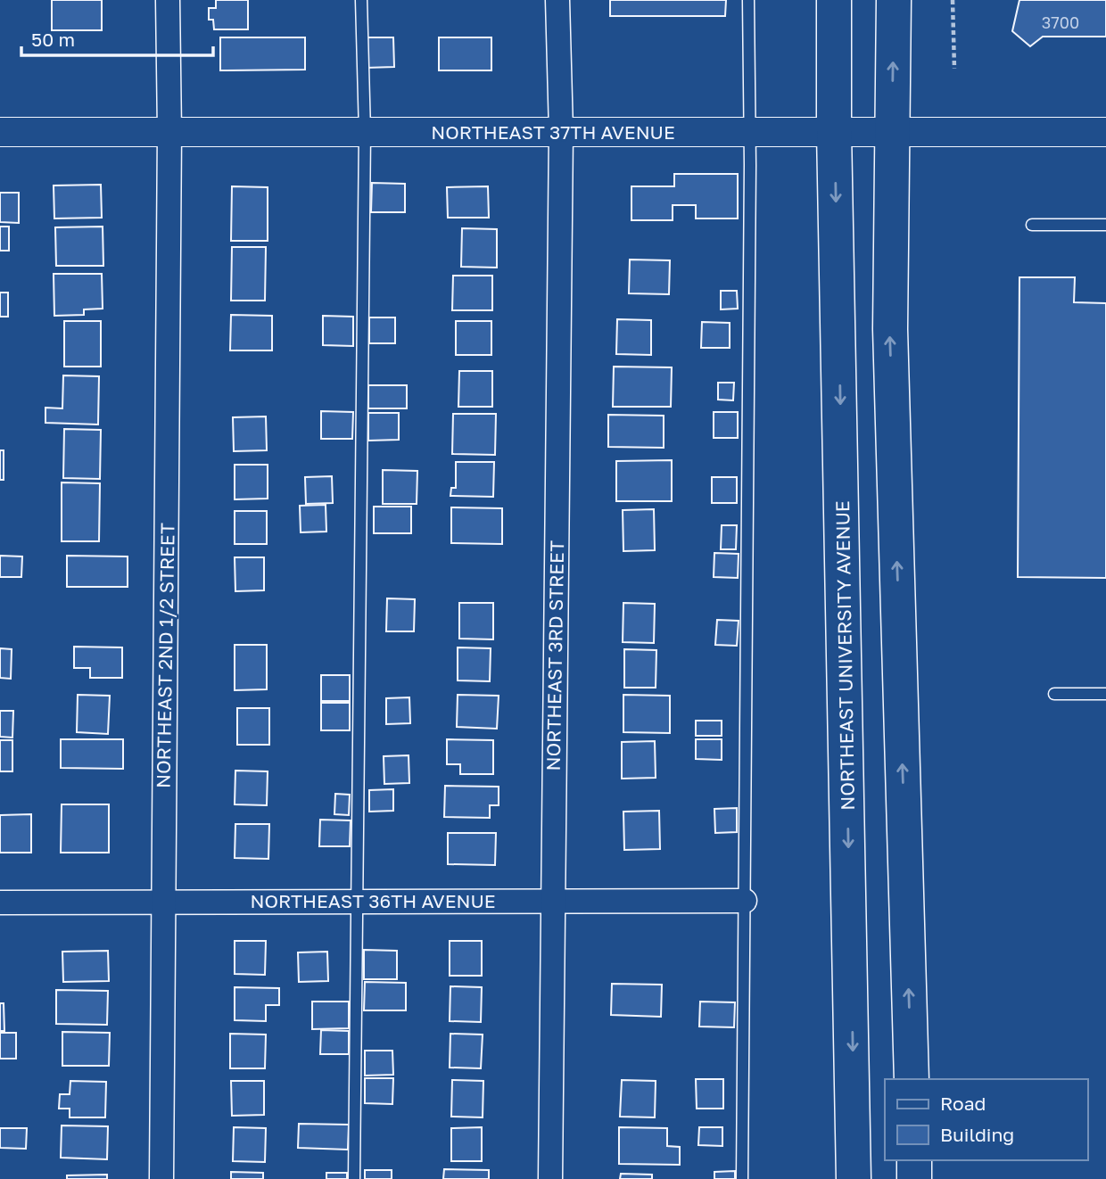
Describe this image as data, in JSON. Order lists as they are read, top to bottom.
{
  "streets": {
    "main road": ["NORTHEAST UNIVERSITY AVENUE"],
    "street": [
      "NORTHEAST 37TH AVENUE",
      "NORTHEAST 2ND 1/2 STREET",
      "NORTHEAST 3RD STREET",
      "NORTHEAST 36TH AVENUE"
    ]
  },
  "crossings": [
    ["NORTHEAST 37TH AVENUE", "NORTHEAST 2ND 1/2 STREET"],
    ["NORTHEAST 37TH AVENUE", "NORTHEAST 3RD STREET"],
    ["NORTHEAST 37TH AVENUE", "NORTHEAST UNIVERSITY AVENUE"],
    ["NORTHEAST 2ND 1/2 STREET", "NORTHEAST 36TH AVENUE"],
    ["NORTHEAST 3RD STREET", "NORTHEAST 36TH AVENUE"]
  ],
  "house_numbers": ["3700"],
  "legend": ["Road", "Building"],
  "scale_bar": "50 m"
}
